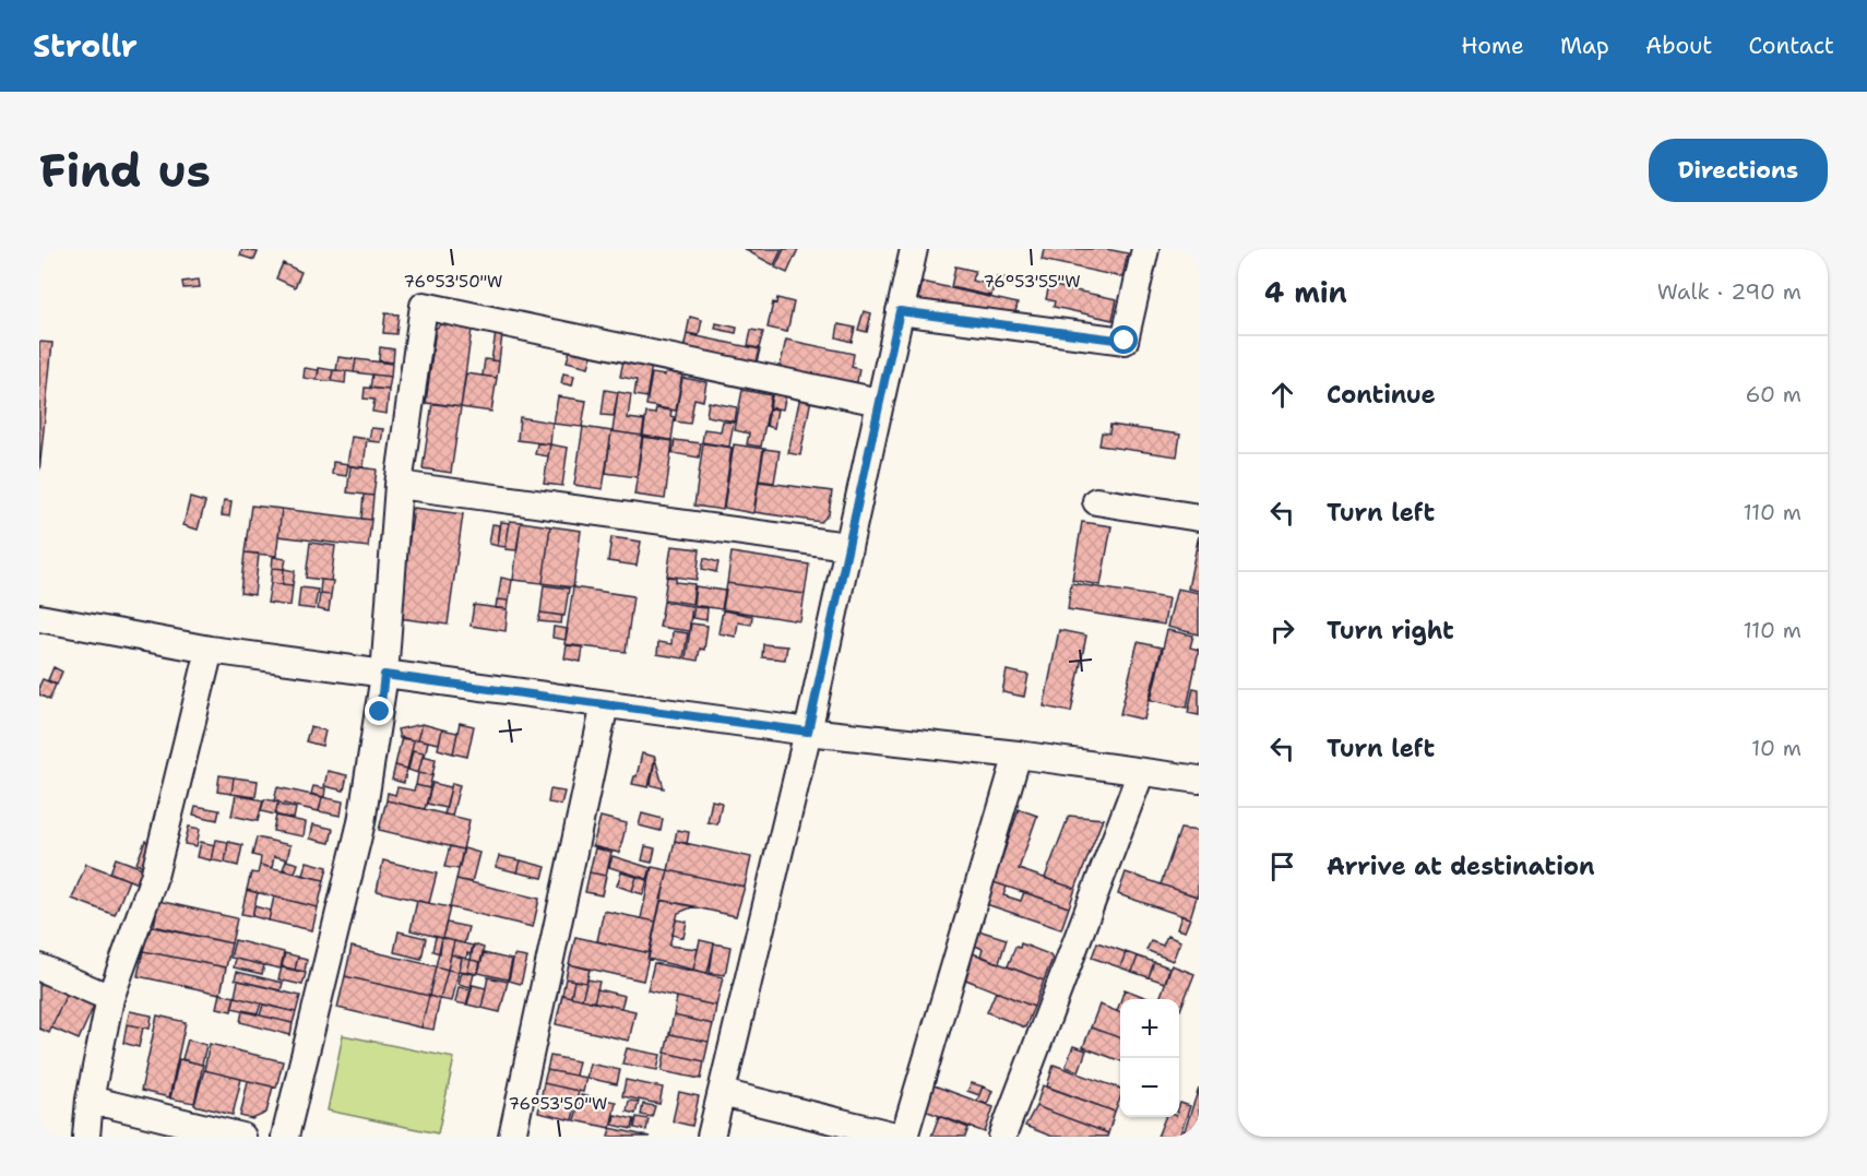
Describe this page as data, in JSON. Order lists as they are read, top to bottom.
{
  "page": {
    "header": "Strollr",
    "nav": [
      "Home",
      "Map",
      "About",
      "Contact"
    ],
    "buttons": "Directions",
    "title": "Find us",
    "heading": ["4 min", "Walk · 290 m"],
    "list": [
      ["Continue", "60 m"],
      ["Turn left", "110 m"],
      ["Turn right", "110 m"],
      ["Turn left", "10 m"],
      "Arrive at destination"
    ],
    "map_buttons": ["+", "−"]
  },
  "coordinates": ["76°53'50\"W", "76°53'55\"W"]
}
